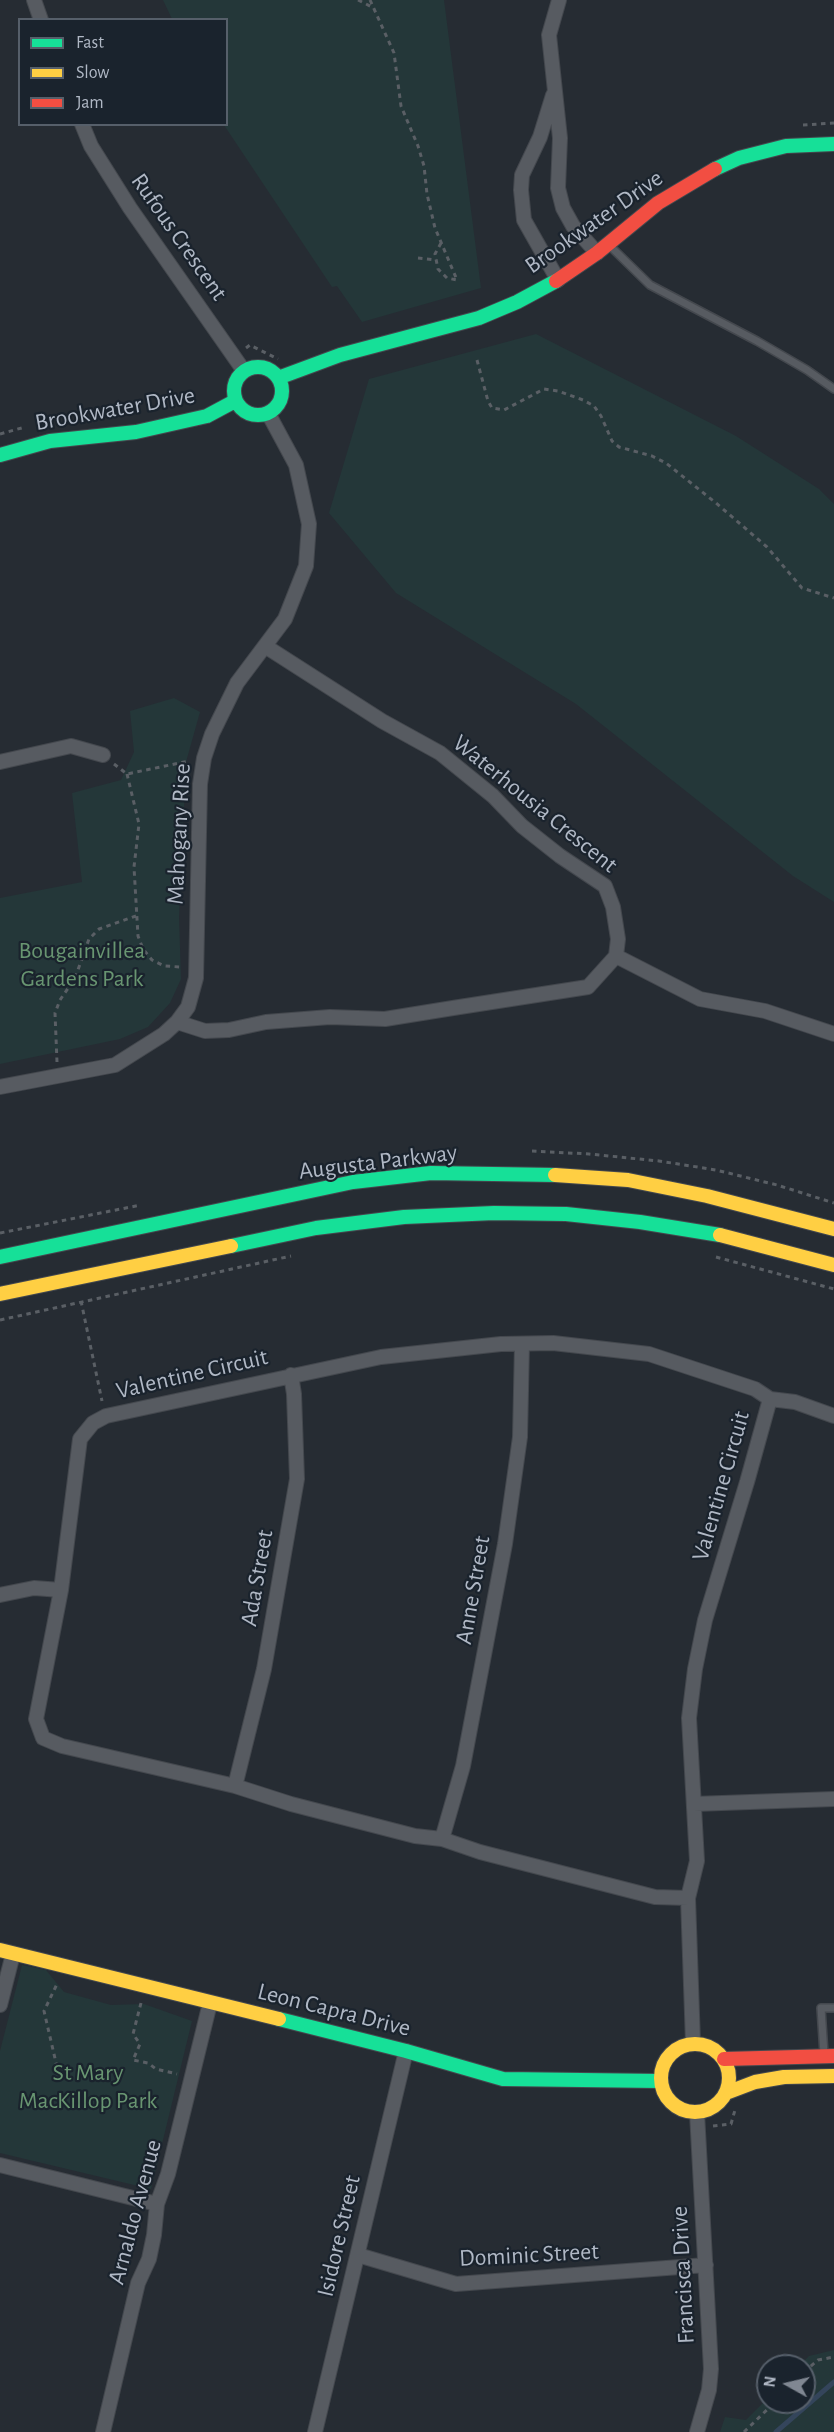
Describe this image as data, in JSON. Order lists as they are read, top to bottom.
{
  "streets": {
    "street": [
      "Brookwater Drive",
      "Rufous Crescent",
      "Waterhousia Crescent",
      "Mahogany Rise",
      "Augusta Parkway",
      "Valentine Circuit",
      "Ada Street",
      "Anne Street",
      "Leon Capra Drive",
      "Arnaldo Avenue",
      "Isidore Street",
      "Dominic Street",
      "Francisca Drive"
    ]
  },
  "crossings": [
    ["Brookwater Drive", "Rufous Crescent"],
    ["Brookwater Drive", "Mahogany Rise"],
    ["Rufous Crescent", "Mahogany Rise"],
    ["Waterhousia Crescent", "Mahogany Rise"],
    ["Valentine Circuit", "Ada Street"],
    ["Valentine Circuit", "Anne Street"],
    ["Valentine Circuit", "Leon Capra Drive"],
    ["Valentine Circuit", "Francisca Drive"],
    ["Leon Capra Drive", "Arnaldo Avenue"],
    ["Leon Capra Drive", "Isidore Street"],
    ["Leon Capra Drive", "Francisca Drive"],
    ["Isidore Street", "Dominic Street"],
    ["Dominic Street", "Francisca Drive"]
  ],
  "parks": ["Bougainvillea Gardens Park", "St Mary MacKillop Park"],
  "legend": ["Fast", "Slow", "Jam"],
  "north": "left"
}
